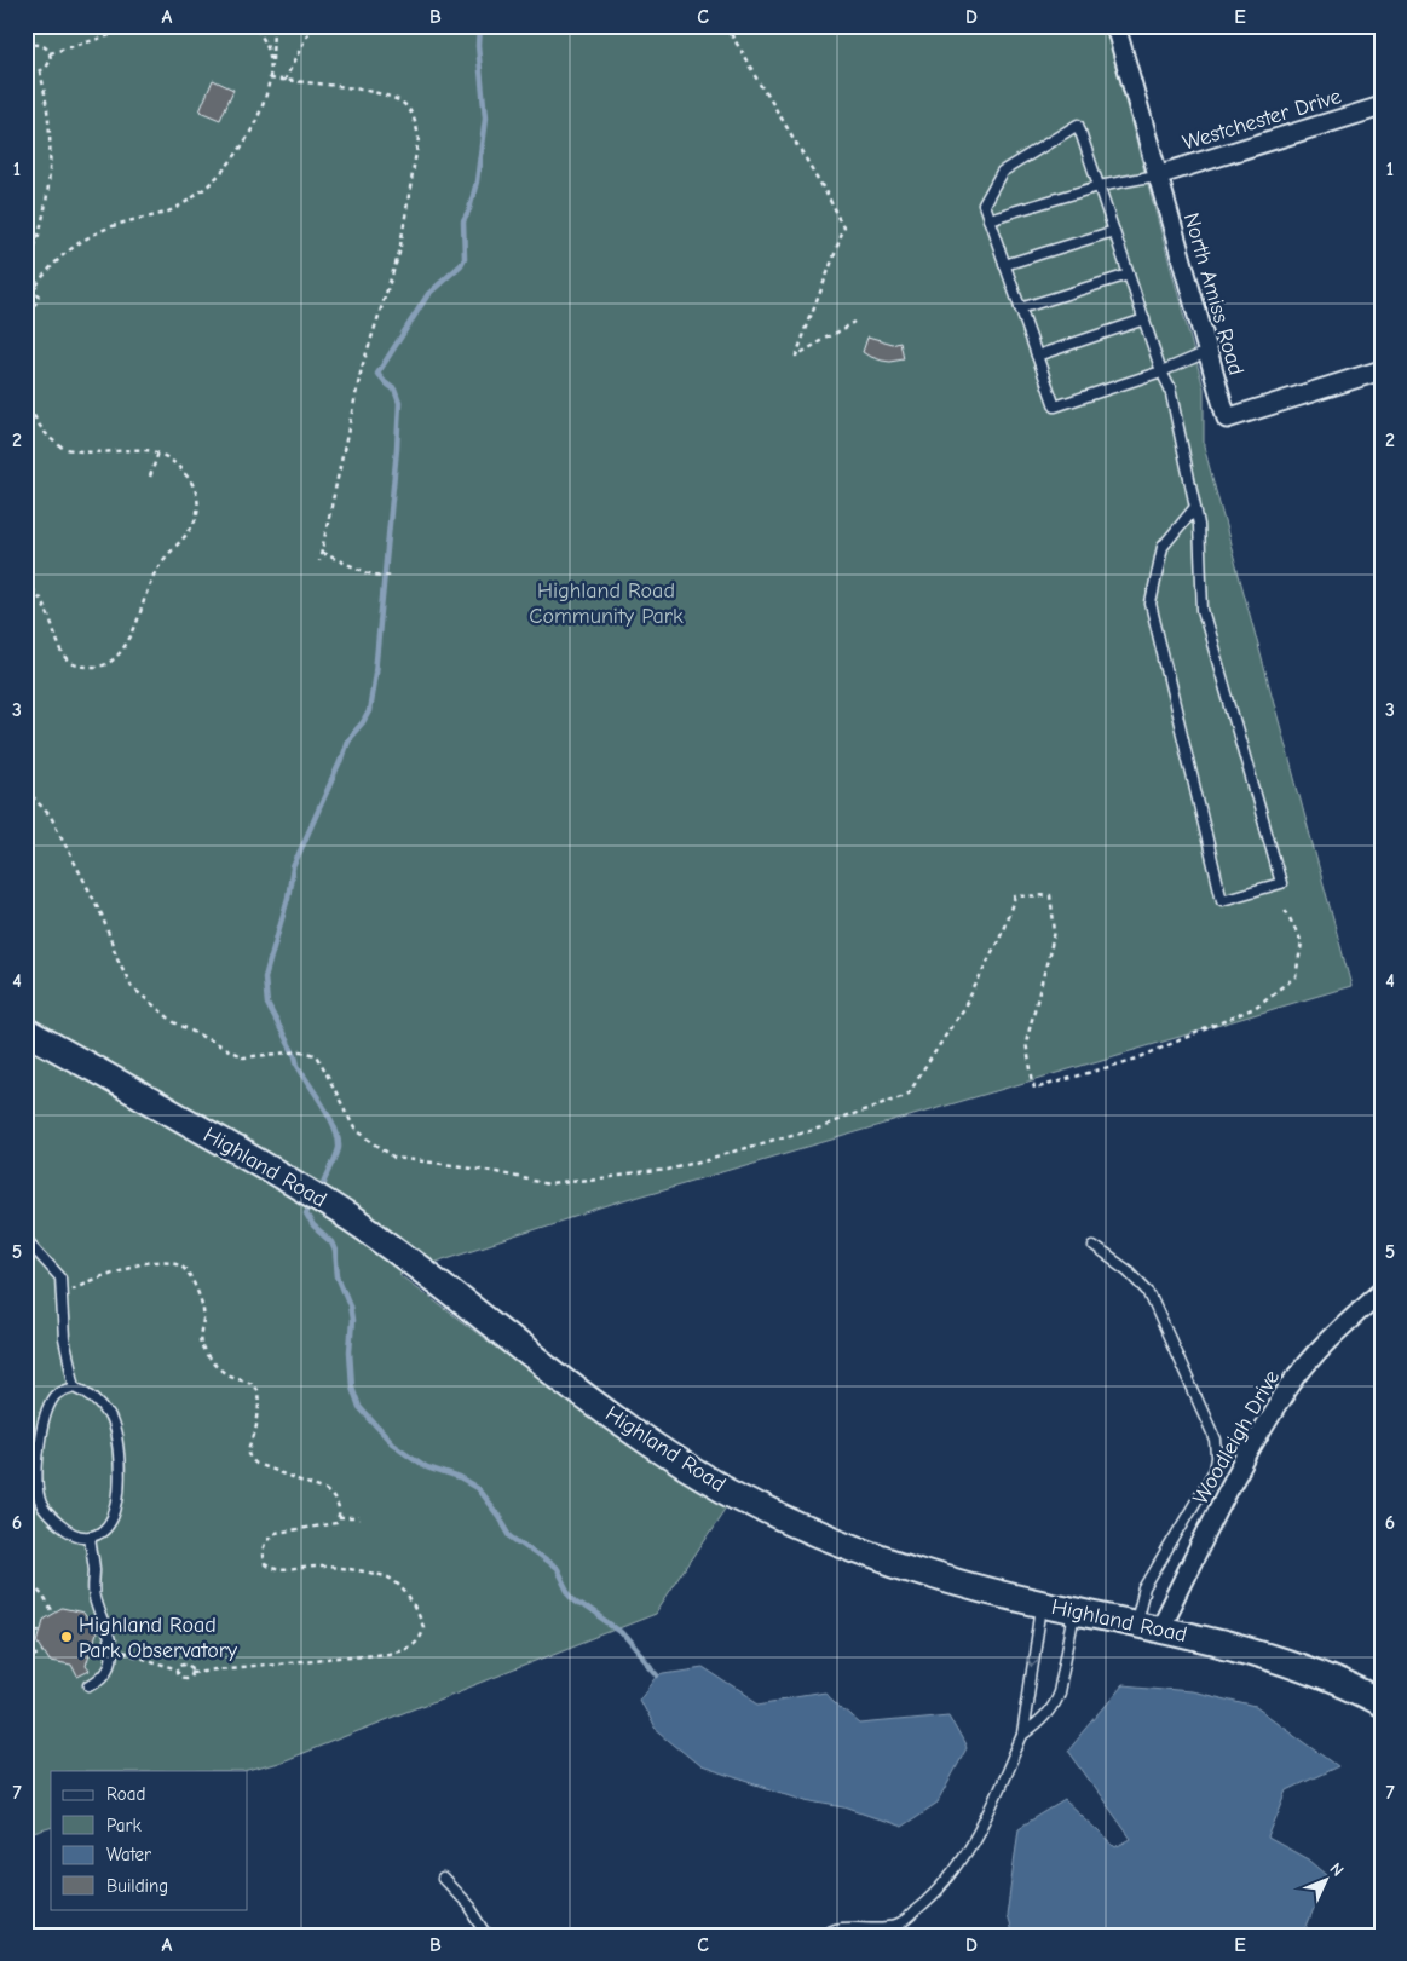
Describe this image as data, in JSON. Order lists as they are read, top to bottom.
{
  "streets": {
    "street": [
      "Westchester Drive",
      "North Amiss Road",
      "Highland Road",
      "Woodleigh Drive"
    ]
  },
  "crossings": [
    ["Westchester Drive", "North Amiss Road"],
    ["Highland Road", "Woodleigh Drive"]
  ],
  "parks": ["Highland Road Community Park"],
  "places": ["Highland Road Park Observatory"],
  "legend": [
    "Road",
    "Park",
    "Water",
    "Building"
  ],
  "north": "top right",
  "grid": {
    "columns": [
      "A",
      "B",
      "C",
      "D",
      "E"
    ],
    "rows": [
      "1",
      "2",
      "3",
      "4",
      "5",
      "6",
      "7"
    ]
  }
}
